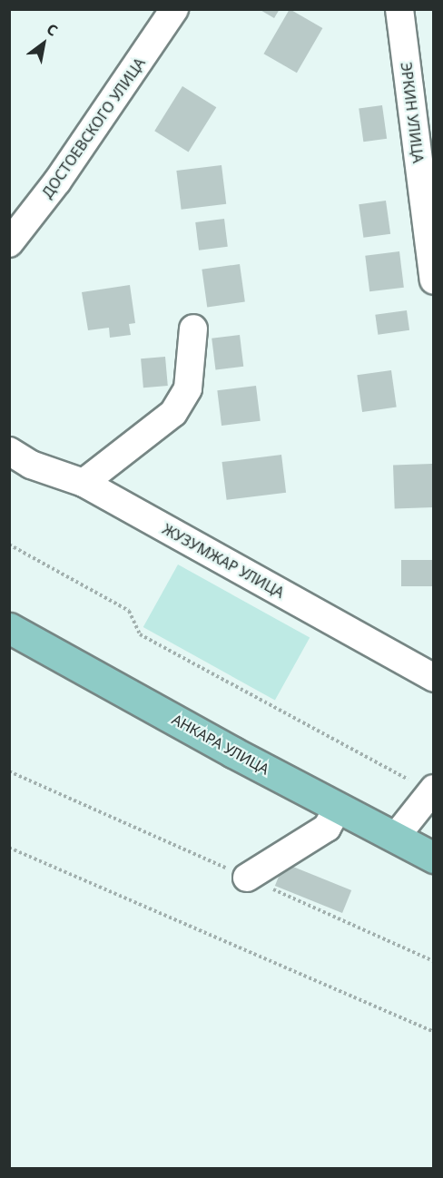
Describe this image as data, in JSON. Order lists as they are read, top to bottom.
{
  "streets": {
    "main road": ["АНКАРА УЛИЦА"],
    "street": ["ЭРКИН УЛИЦА", "ДОСТОЕВСКОГО УЛИЦА", "ЖУЗУМЖАР УЛИЦА"]
  },
  "north": "top right"
}
